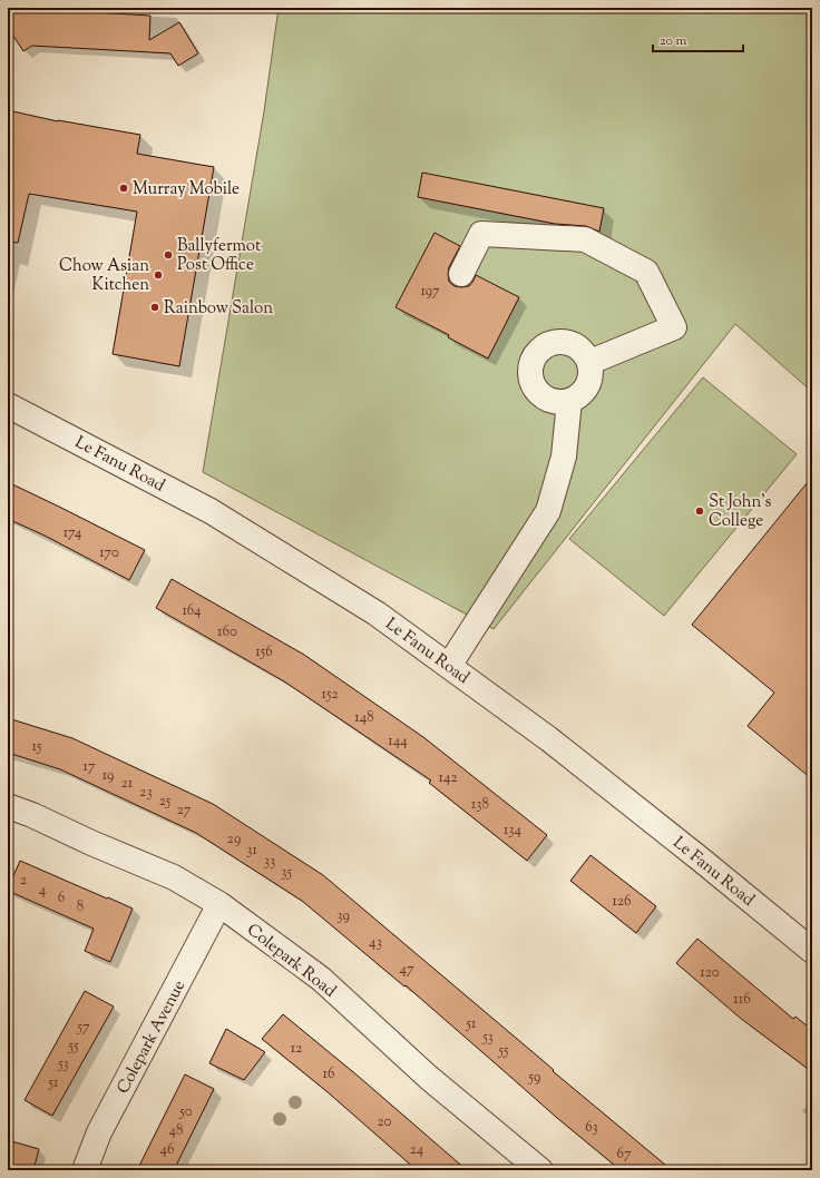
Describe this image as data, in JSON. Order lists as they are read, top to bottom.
{
  "streets": {
    "street": ["Le Fanu Road", "Colepark Road", "Colepark Avenue"]
  },
  "crossings": [
    ["Colepark Road", "Colepark Avenue"]
  ],
  "places": [
    "Murray Mobile",
    "Ballyfermot Post Office",
    "Chow Asian Kitchen",
    "Rainbow Salon",
    "St John's College"
  ],
  "house_numbers": [
    "197",
    "174",
    "170",
    "164",
    "160",
    "156",
    "152",
    "148",
    "144",
    "15",
    "17",
    "19",
    "142",
    "21",
    "23",
    "25",
    "138",
    "27",
    "134",
    "29",
    "31",
    "33",
    "35",
    "2",
    "4",
    "6",
    "126",
    "8",
    "39",
    "43",
    "47",
    "120",
    "116",
    "51",
    "57",
    "53",
    "55",
    "12",
    "55",
    "53",
    "16",
    "59",
    "51",
    "50",
    "20",
    "63",
    "48",
    "46",
    "24",
    "67"
  ],
  "scale_bar": "20 m"
}
